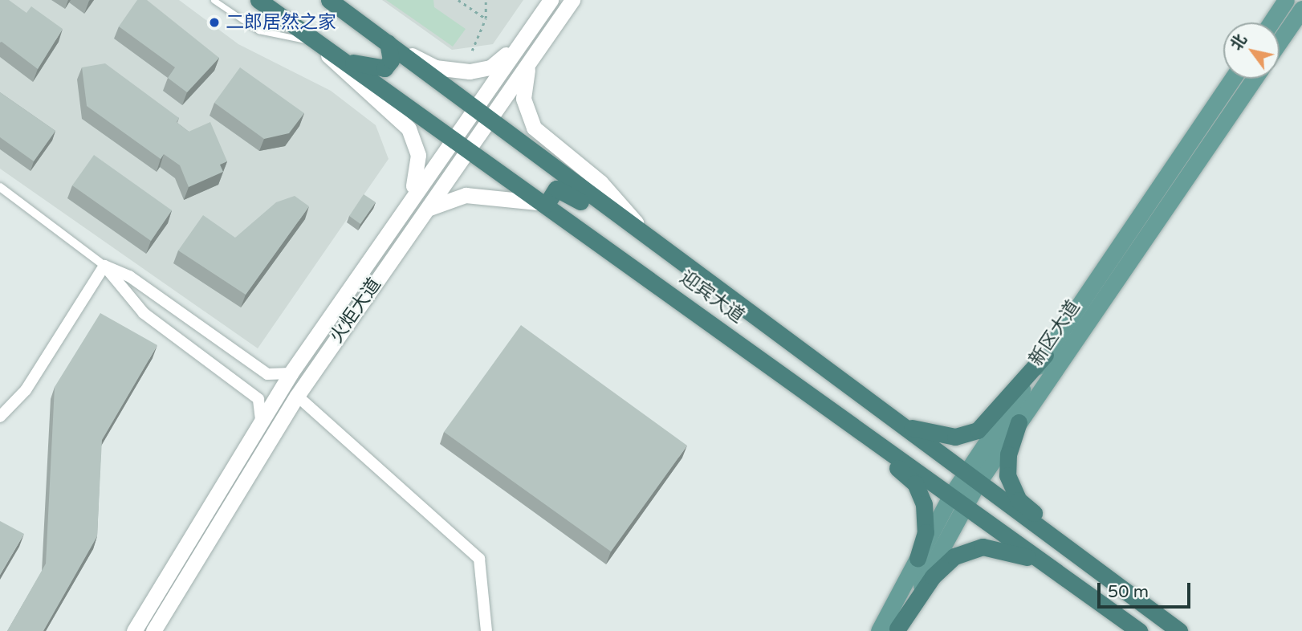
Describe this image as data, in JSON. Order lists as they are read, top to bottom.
{
  "streets": {
    "highway": ["迎宾大道"],
    "main road": ["火炬大道", "新区大道"]
  },
  "crossings": [
    ["迎宾大道", "火炬大道"],
    ["迎宾大道", "新区大道"]
  ],
  "places": ["二郎居然之家"],
  "scale_bar": "50 m",
  "north": "top left"
}
